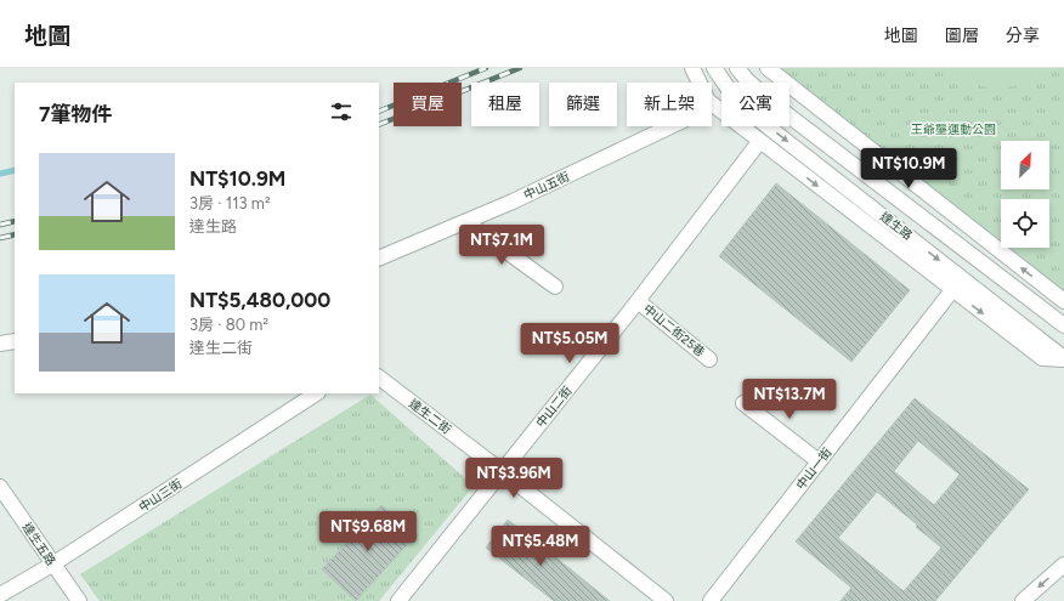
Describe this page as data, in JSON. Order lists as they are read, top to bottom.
{
  "streets": {
    "street": [
      "中山五街",
      "達生路",
      "中山二街25巷",
      "中山二街",
      "達生二街",
      "中山一街",
      "中山三街",
      "達生五路"
    ]
  },
  "crossings": [
    ["達生路", "中山二街"],
    ["達生路", "中山一街"],
    ["中山二街25巷", "中山二街"],
    ["中山二街", "達生二街"],
    ["中山三街", "達生五路"]
  ],
  "parks": ["王爺壟運動公園"],
  "north": "top right",
  "page": {
    "header": "地圖",
    "nav": ["地圖", "圖層", "分享"],
    "chip": [
      "買屋",
      "租屋",
      "篩選",
      "新上架",
      "公寓"
    ],
    "heading": "7筆物件",
    "list": [
      {
        "name": "NT$10.9M",
        "note": "3房 · 113 m² · 達生路"
      },
      {
        "name": "NT$5,480,000",
        "note": "3房 · 80 m² · 達生二街"
      }
    ],
    "price": [
      "NT$10.9M",
      "NT$7.1M",
      "NT$5.05M",
      "NT$13.7M",
      "NT$3.96M",
      "NT$9.68M",
      "NT$5.48M"
    ]
  }
}
